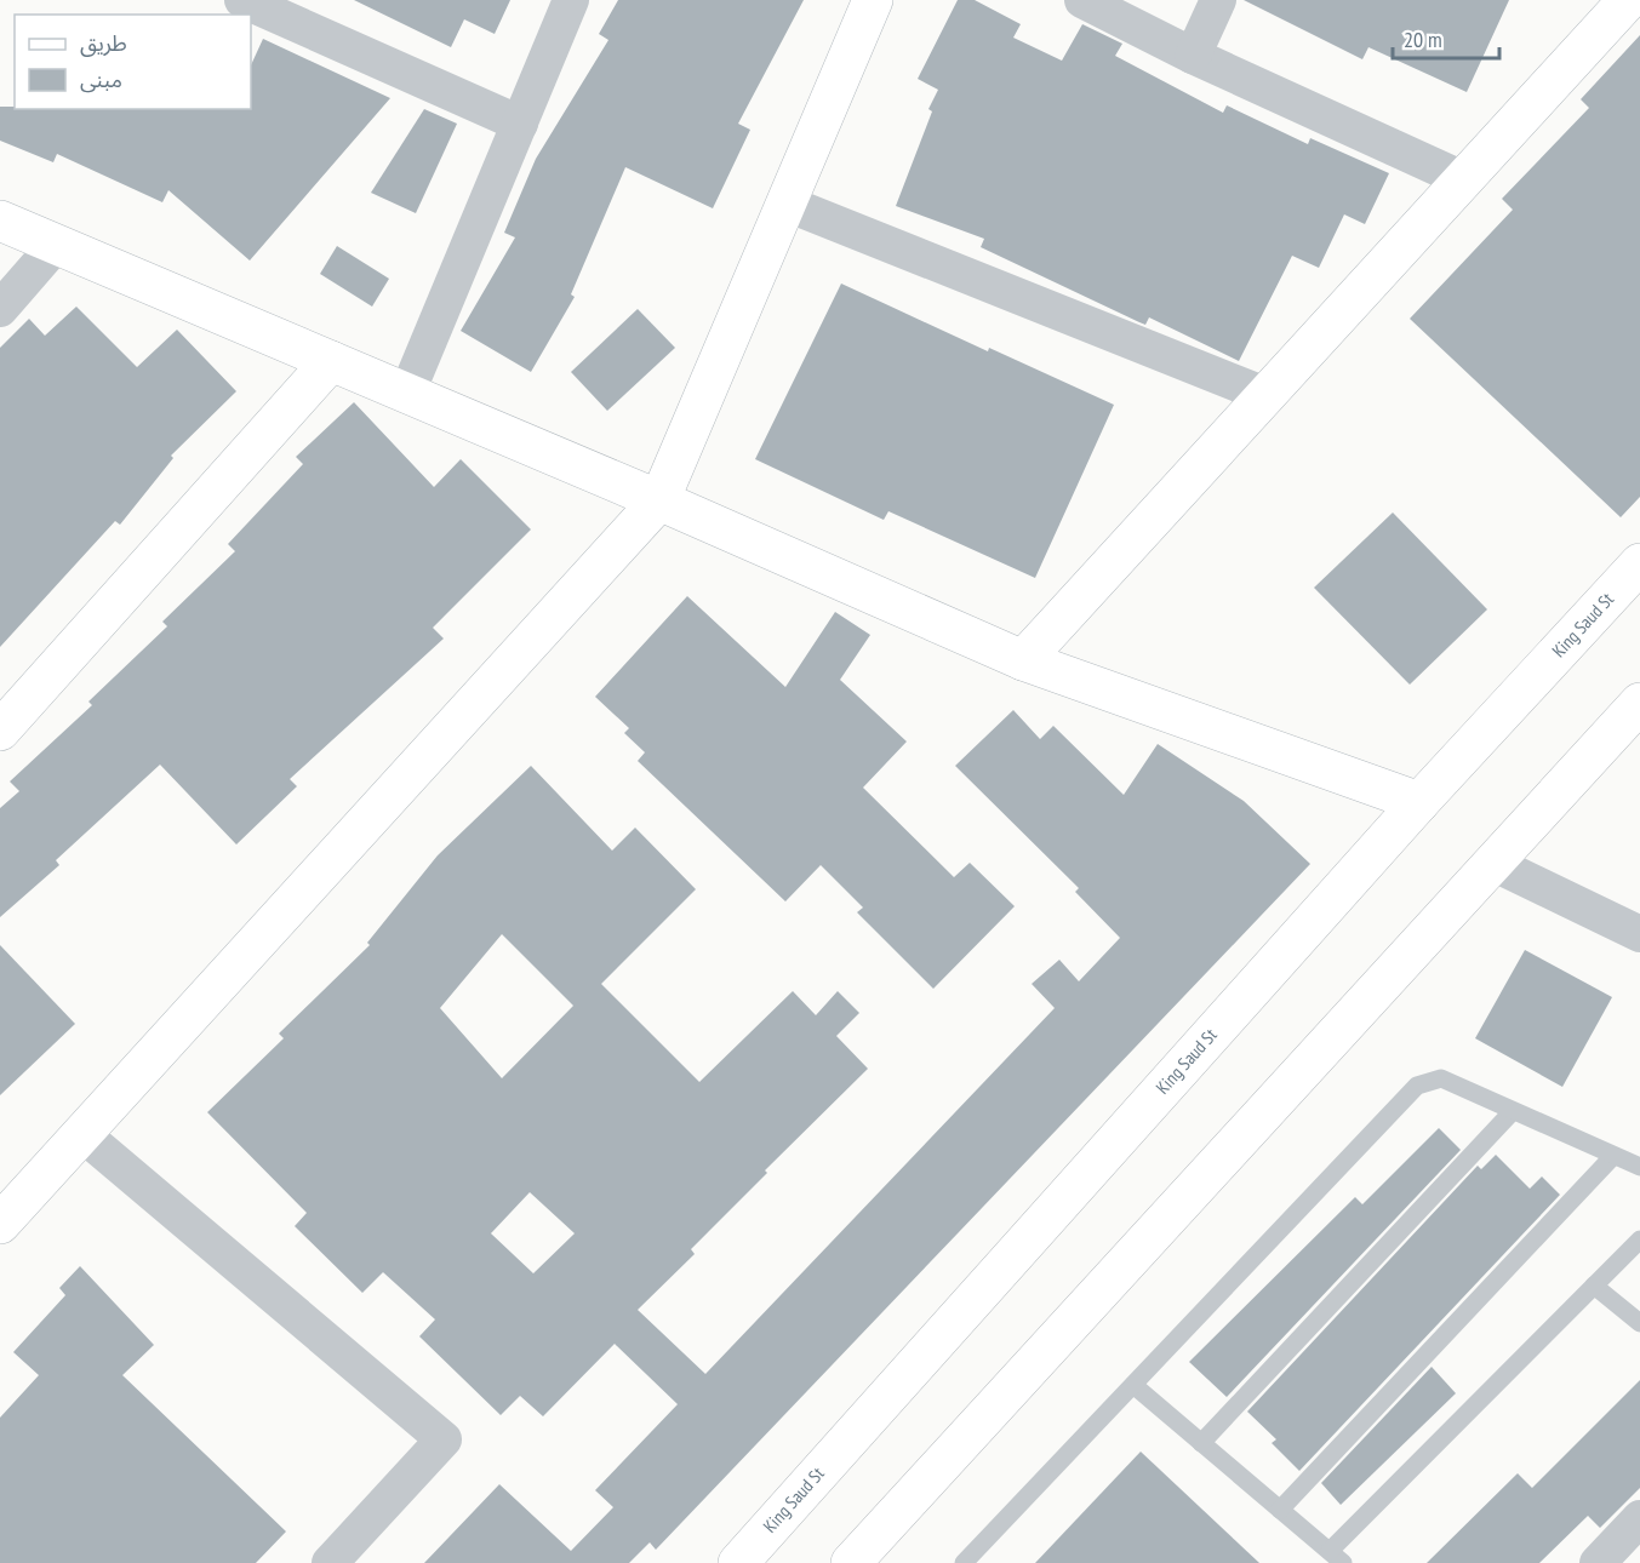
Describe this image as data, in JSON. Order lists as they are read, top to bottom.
{
  "streets": {
    "street": ["King Saud St"]
  },
  "legend": ["طريق", "مبنى"],
  "scale_bar": "20 m"
}
